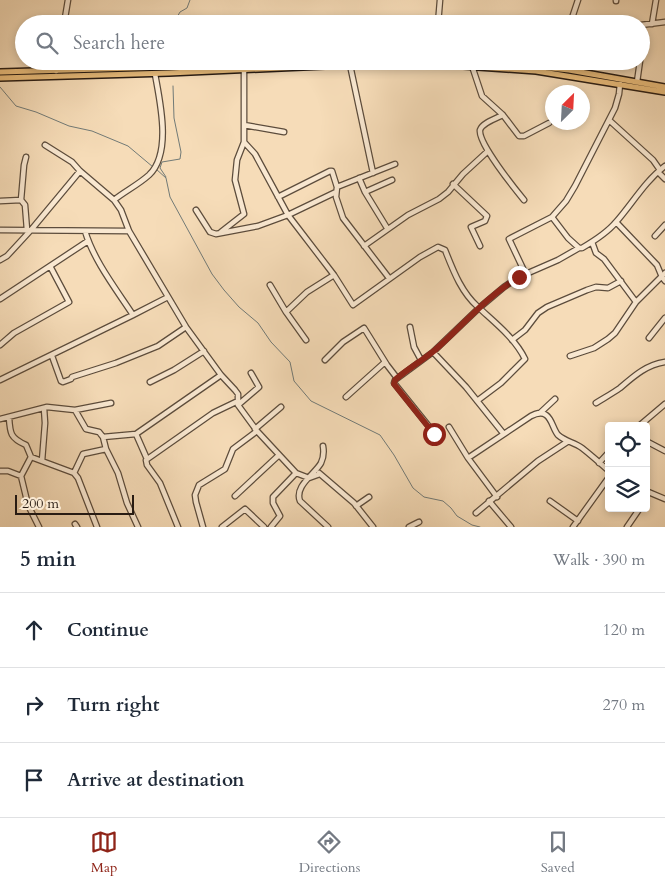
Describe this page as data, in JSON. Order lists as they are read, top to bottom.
{
  "scale_bar": "200 m",
  "north": "top right",
  "page": {
    "search": "Search here",
    "scale": "200 m",
    "heading": ["5 min", "Walk · 390 m"],
    "list": [
      ["Continue", "120 m"],
      ["Turn right", "270 m"],
      "Arrive at destination"
    ],
    "nav": ["Map", "Directions", "Saved"]
  }
}
